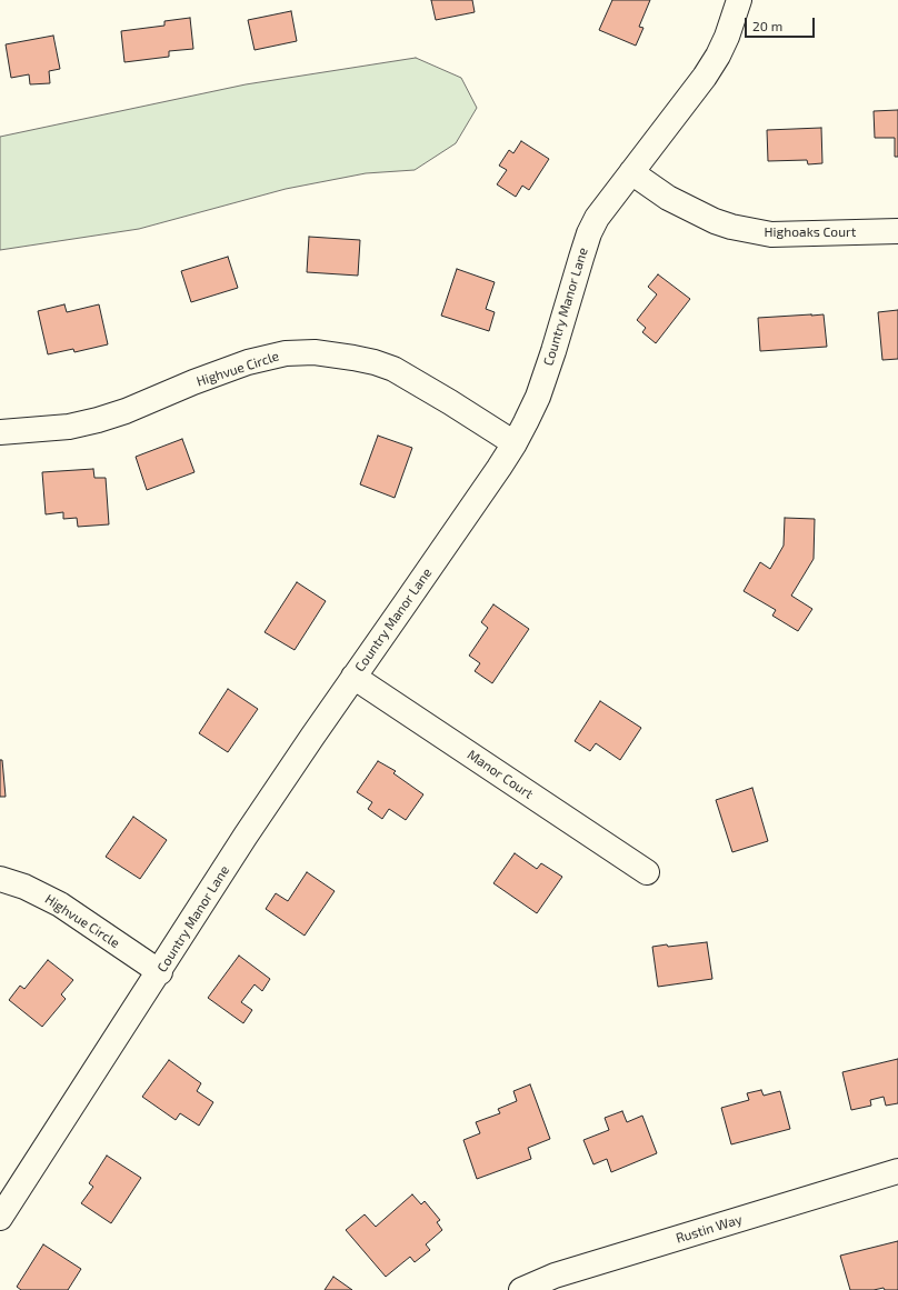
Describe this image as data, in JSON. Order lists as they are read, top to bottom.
{
  "streets": {
    "street": [
      "Highoaks Court",
      "Country Manor Lane",
      "Highvue Circle",
      "Manor Court",
      "Rustin Way"
    ]
  },
  "crossings": [
    ["Highoaks Court", "Country Manor Lane"],
    ["Country Manor Lane", "Highvue Circle"],
    ["Country Manor Lane", "Manor Court"]
  ],
  "scale_bar": "20 m"
}
